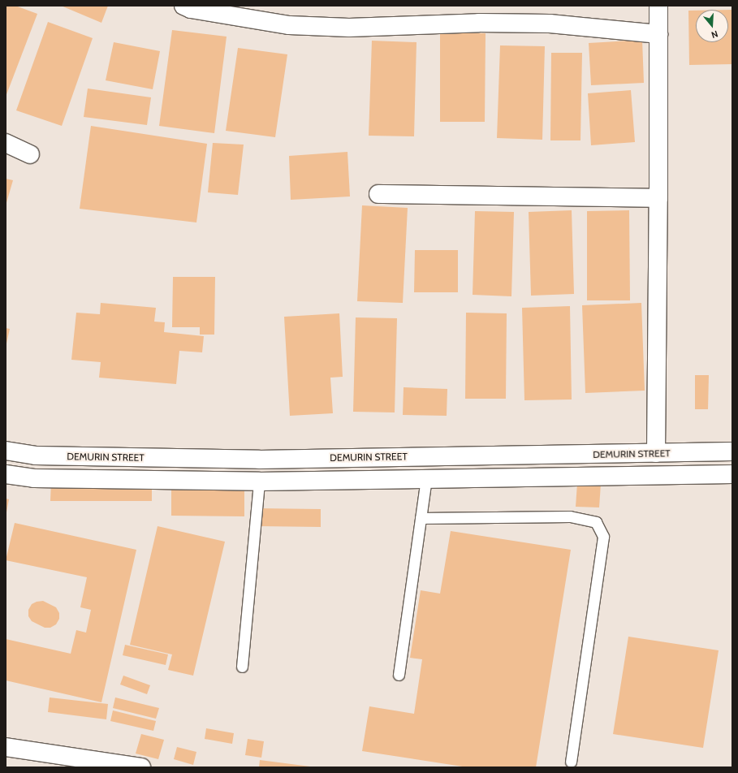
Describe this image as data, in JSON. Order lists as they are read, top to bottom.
{
  "streets": {
    "street": ["DEMURIN STREET"]
  },
  "north": "bottom"
}
